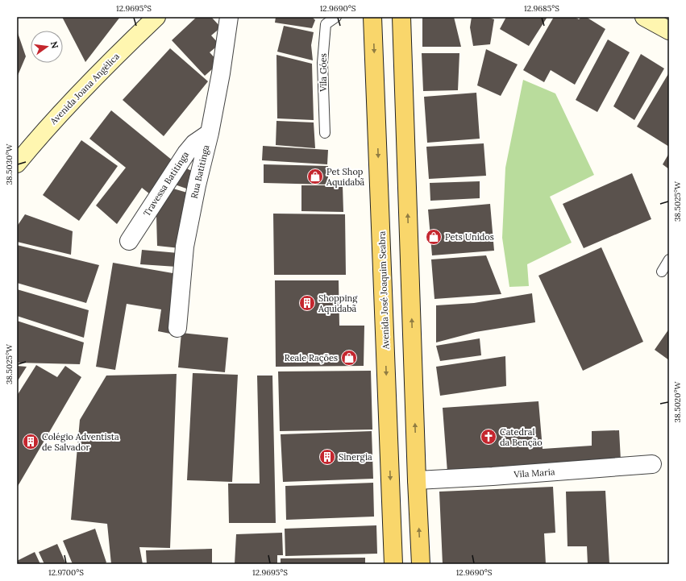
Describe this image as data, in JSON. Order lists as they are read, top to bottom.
{
  "streets": {
    "main road": ["Avenida Joana Angélica", "Avenida José Joaquim Seabra"],
    "street": ["Rua Batitinga", "Travessa Batitinga", "Vila Maria"],
    "lane": ["Vila Góes"]
  },
  "crossings": [
    ["Rua Batitinga", "Travessa Batitinga"]
  ],
  "places": {
    "shop": ["Pet Shop Aquidabã", "Pets Unidos", "Reale Rações"],
    "building": ["Shopping Aquidabã", "Colégio Adventista de Salvador", "Sinergia"],
    "church": ["Catedral da Benção"]
  },
  "north": "right",
  "coordinates": [
    "12.9695°S",
    "12.9690°S",
    "12.9685°S",
    "38.5030°W",
    "38.5025°W",
    "38.5020°W",
    "12.9700°S"
  ]
}
